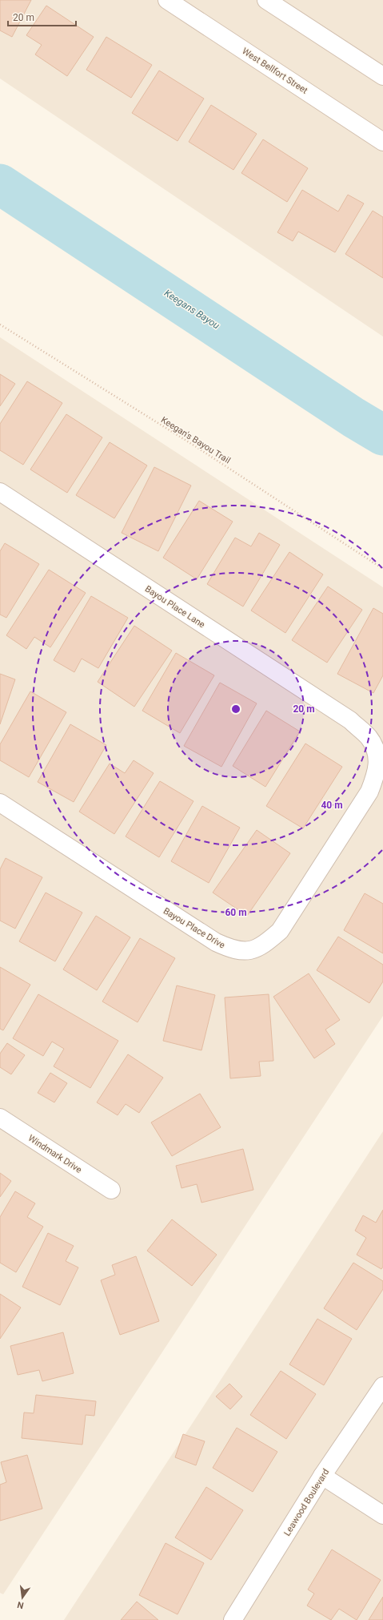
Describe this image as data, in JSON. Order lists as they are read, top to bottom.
{
  "streets": {
    "street": [
      "West Bellfort Street",
      "Bayou Place Lane",
      "Bayou Place Drive",
      "Windmark Drive",
      "Leawood Boulevard"
    ],
    "path": ["Keegan's Bayou Trail"]
  },
  "crossings": [
    ["Bayou Place Lane", "Bayou Place Drive"]
  ],
  "water": ["Keegans Bayou"],
  "scale_bar": "20 m",
  "north": "bottom",
  "rings": ["20 m", "40 m", "60 m"]
}
